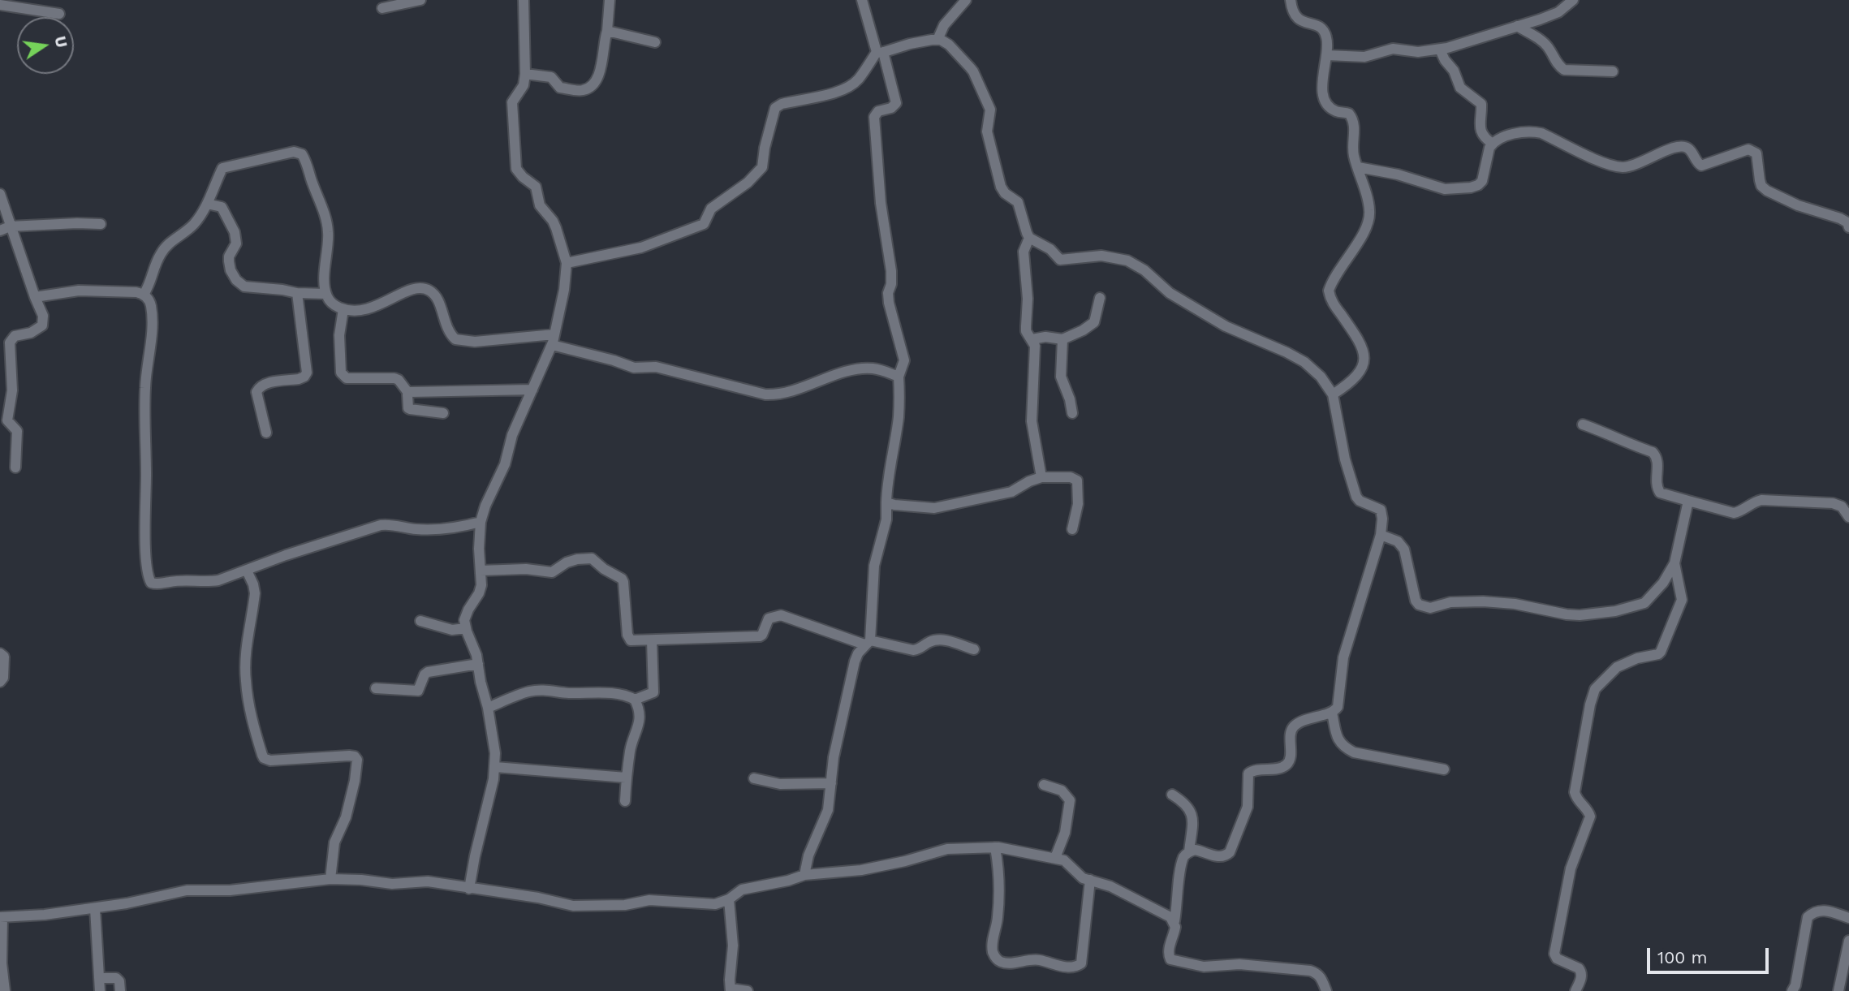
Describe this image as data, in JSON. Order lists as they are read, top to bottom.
{
  "scale_bar": "100 m",
  "north": "right"
}
